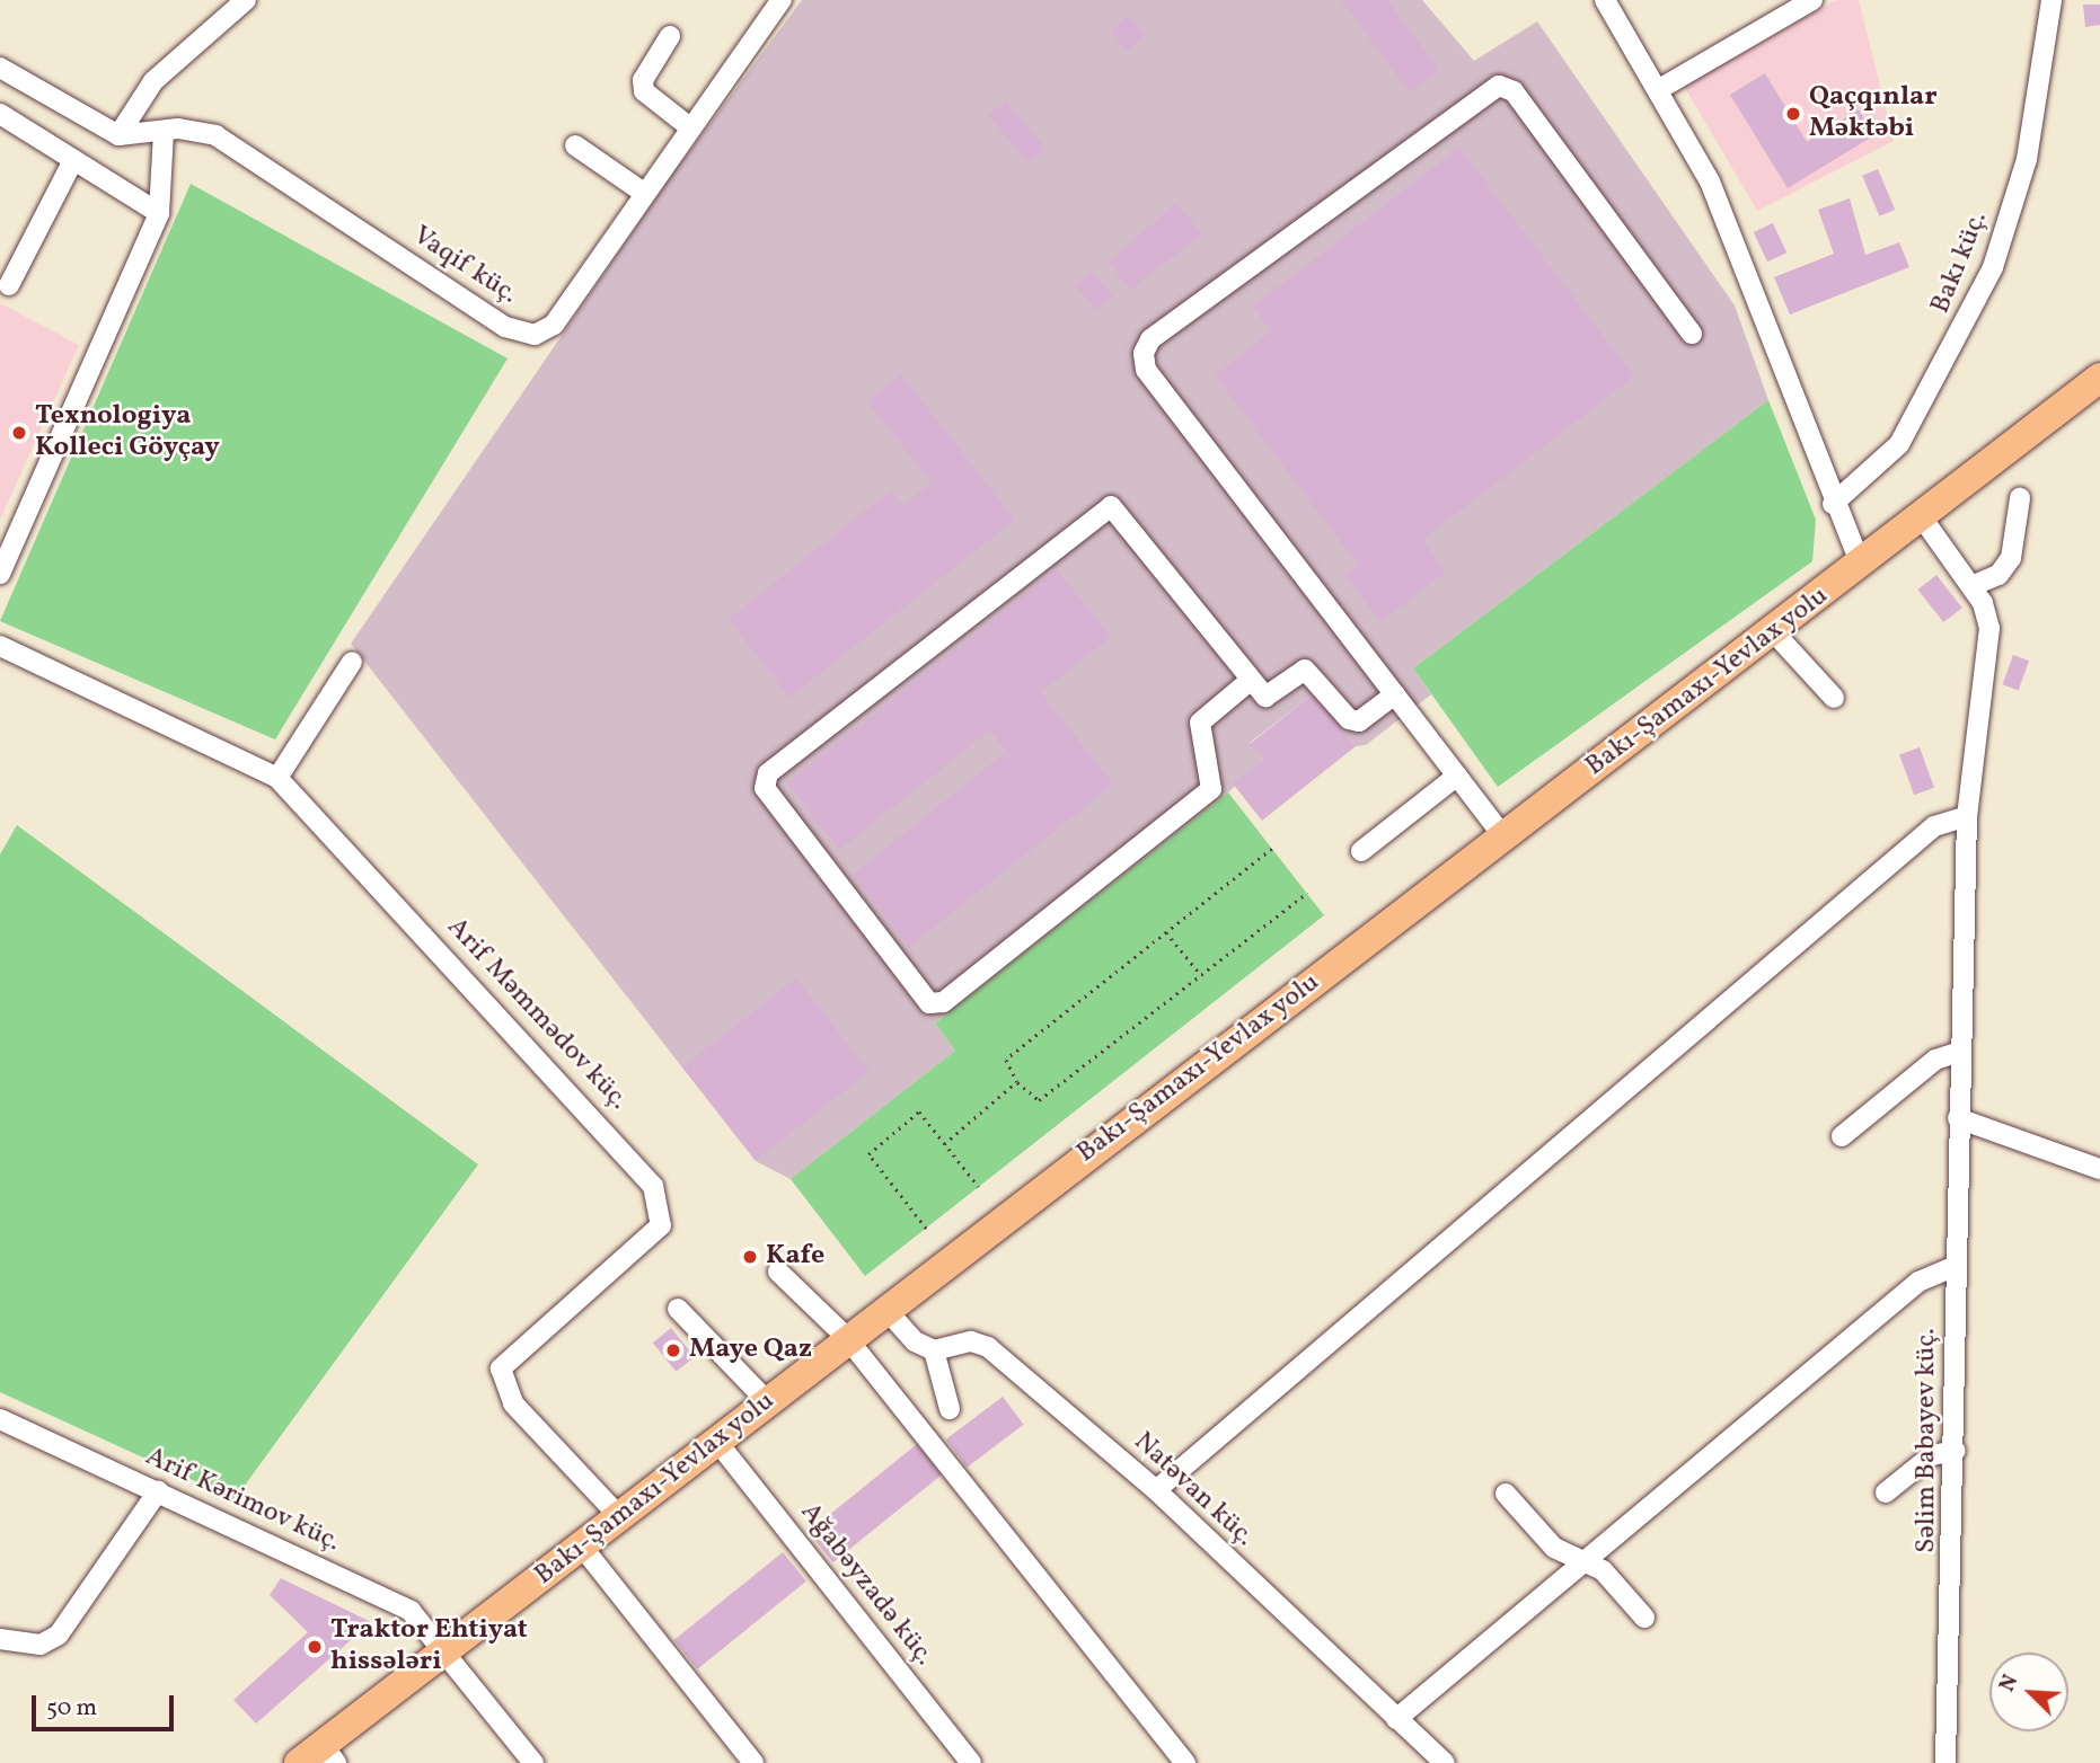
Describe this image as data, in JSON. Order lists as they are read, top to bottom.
{
  "streets": {
    "highway": ["Bakı-Şamaxı-Yevlax yolu"],
    "street": [
      "Bakı küç.",
      "Vaqif küç.",
      "Arif Məmmədov küç.",
      "Səlim Babayev küç.",
      "Natəvan küç.",
      "Arif Kərimov küç.",
      "Ağabəyzadə küç."
    ]
  },
  "crossings": [
    ["Bakı-Şamaxı-Yevlax yolu", "Arif Məmmədov küç."],
    ["Bakı-Şamaxı-Yevlax yolu", "Səlim Babayev küç."],
    ["Bakı-Şamaxı-Yevlax yolu", "Arif Kərimov küç."],
    ["Bakı-Şamaxı-Yevlax yolu", "Ağabəyzadə küç."]
  ],
  "places": [
    "Qaçqınlar Məktəbi",
    "Texnologiya Kolleci Göyçay",
    "Kafe",
    "Maye Qaz",
    "Traktor Ehtiyat hissələri"
  ],
  "scale_bar": "50 m",
  "north": "top left"
}
